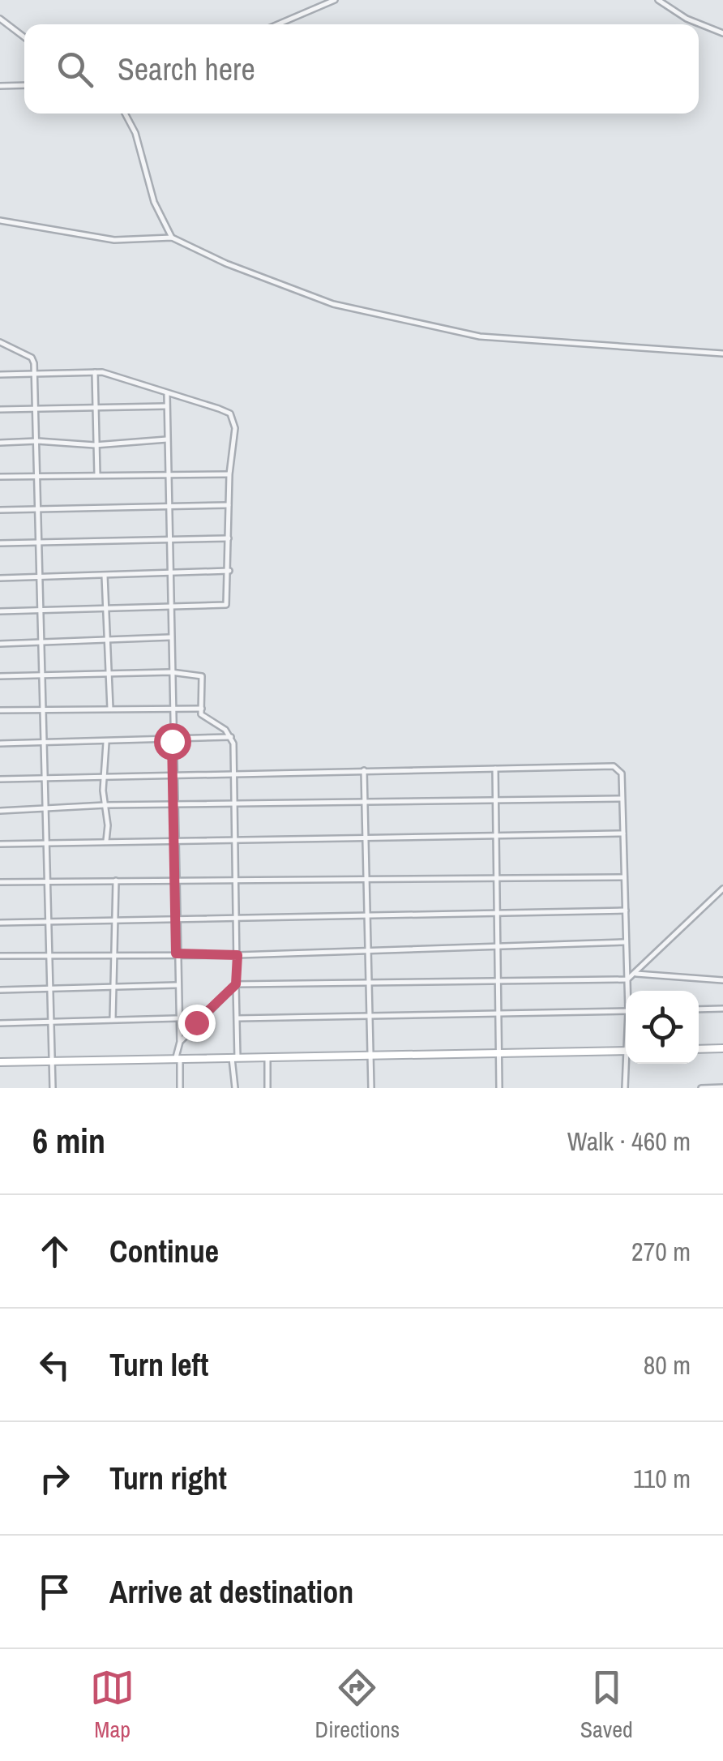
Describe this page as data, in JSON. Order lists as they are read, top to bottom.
{
  "page": {
    "search": "Search here",
    "heading": ["6 min", "Walk · 460 m"],
    "list": [
      ["Continue", "270 m"],
      ["Turn left", "80 m"],
      ["Turn right", "110 m"],
      "Arrive at destination"
    ],
    "nav": ["Map", "Directions", "Saved"]
  }
}
